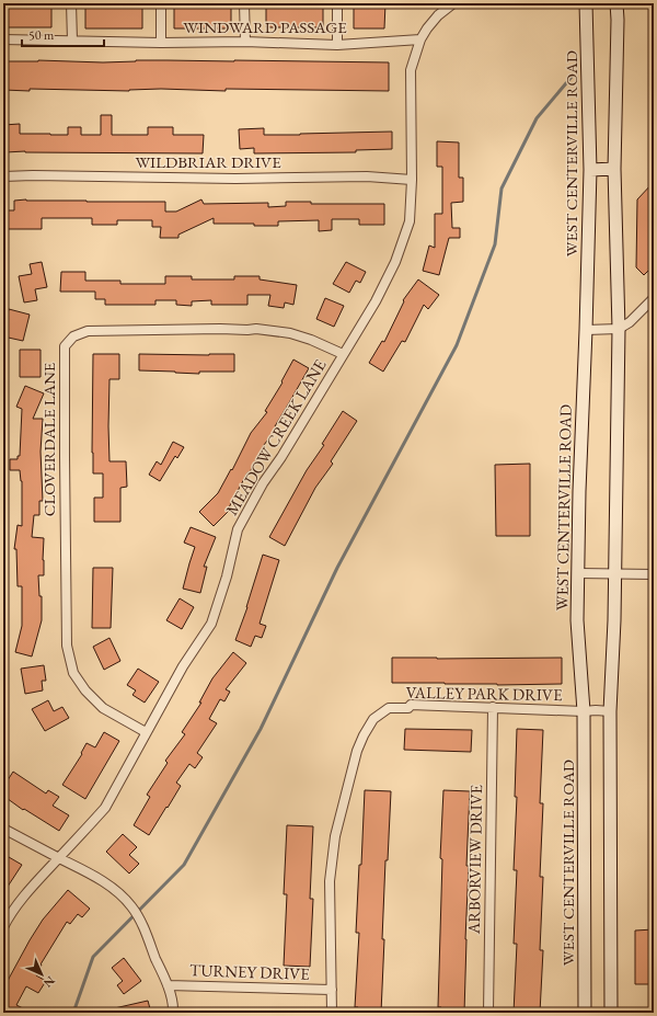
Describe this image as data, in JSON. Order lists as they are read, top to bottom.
{
  "streets": {
    "main road": ["WEST CENTERVILLE ROAD"],
    "street": [
      "WINDWARD PASSAGE",
      "WILDBRIAR DRIVE",
      "MEADOW CREEK LANE",
      "CLOVERDALE LANE",
      "VALLEY PARK DRIVE",
      "ARBORVIEW DRIVE",
      "TURNEY DRIVE"
    ]
  },
  "crossings": [
    ["WINDWARD PASSAGE", "MEADOW CREEK LANE"],
    ["WEST CENTERVILLE ROAD", "VALLEY PARK DRIVE"],
    ["WILDBRIAR DRIVE", "MEADOW CREEK LANE"],
    ["MEADOW CREEK LANE", "CLOVERDALE LANE"],
    ["VALLEY PARK DRIVE", "ARBORVIEW DRIVE"],
    ["VALLEY PARK DRIVE", "TURNEY DRIVE"]
  ],
  "scale_bar": "50 m",
  "north": "bottom right"
}
